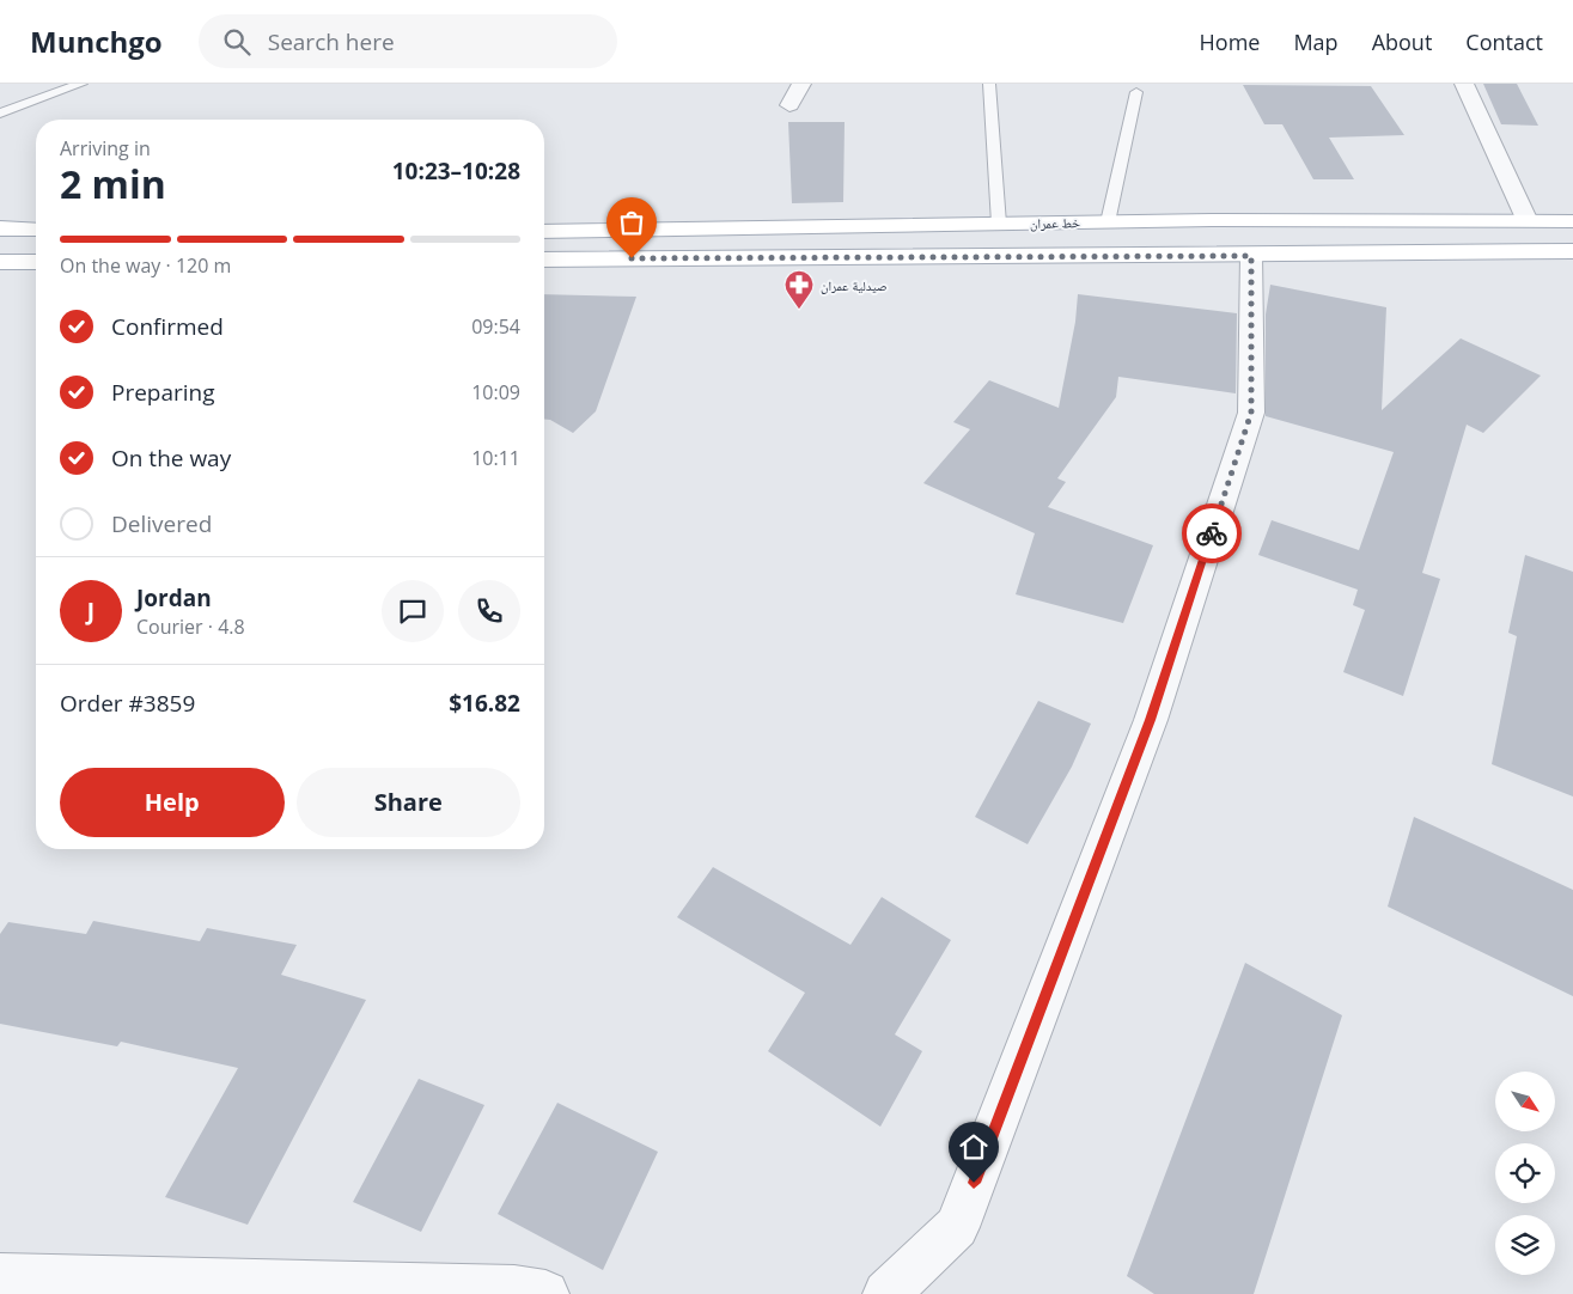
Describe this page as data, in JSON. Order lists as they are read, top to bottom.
{
  "streets": {
    "main road": ["خط عمران"]
  },
  "places": {
    "pharmacy": ["صيدلية عمران"]
  },
  "north": "bottom right",
  "page": {
    "header": "Munchgo",
    "search": "Search here",
    "nav": [
      "Home",
      "Map",
      "About",
      "Contact"
    ],
    "heading": ["2 min", "Arriving in", "10:23–10:28"],
    "panel": [
      "Jordan",
      "Courier · 4.8",
      "Order #3859",
      "$16.82"
    ],
    "bar": "On the way · 120 m",
    "list": [
      ["Confirmed", "09:54"],
      ["Preparing", "10:09"],
      ["On the way", "10:11"],
      "Delivered"
    ],
    "round": "J",
    "buttons": ["Help", "Share"]
  }
}
